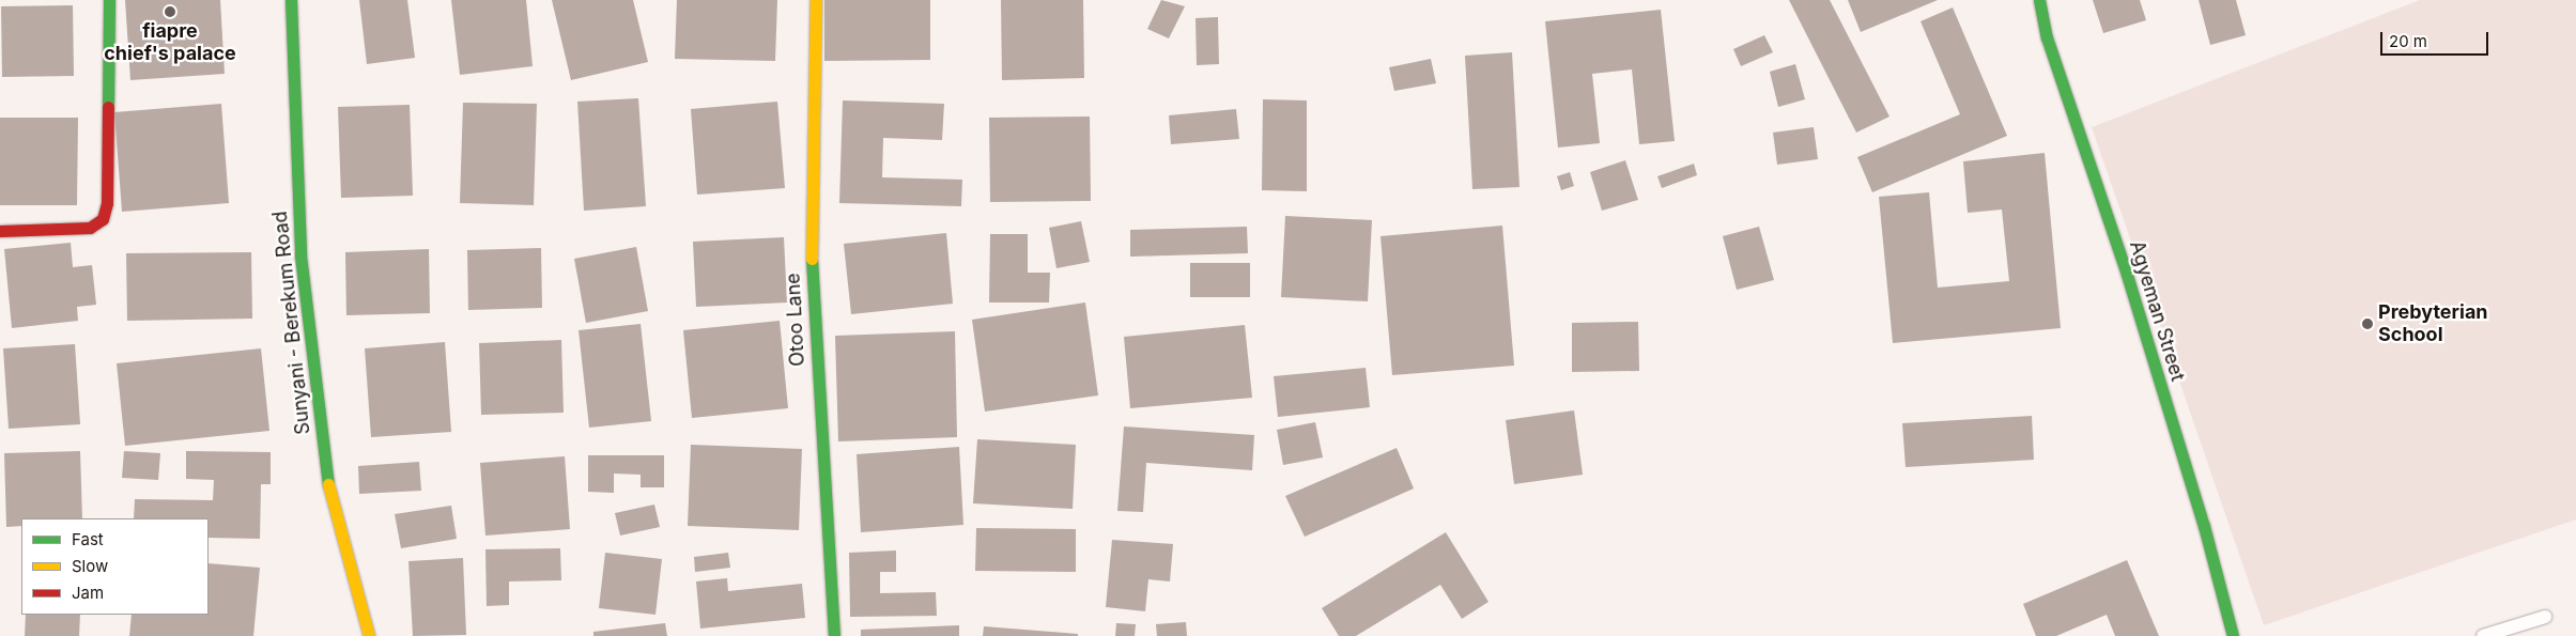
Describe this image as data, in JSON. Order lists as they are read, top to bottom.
{
  "streets": {
    "street": ["Agyeman Street", "Otoo Lane", "Sunyani - Berekum Road"]
  },
  "places": ["fiapre chief's palace", "Prebyterian School"],
  "legend": ["Fast", "Slow", "Jam"],
  "scale_bar": "20 m"
}
